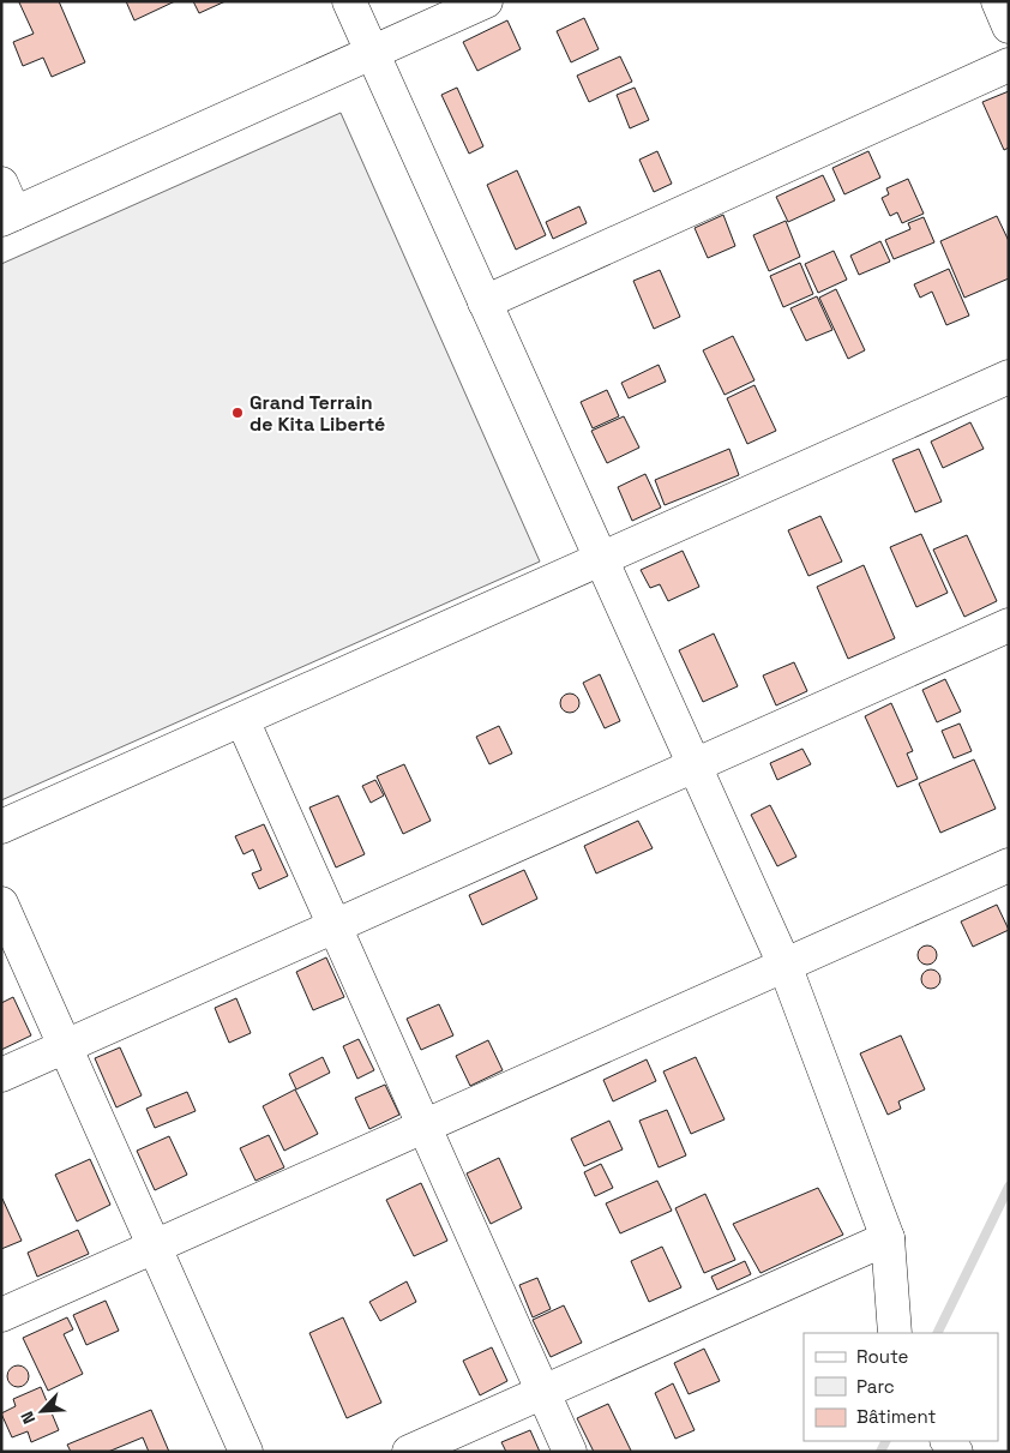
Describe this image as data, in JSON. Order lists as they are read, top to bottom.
{
  "places": ["Grand Terrain de Kita Liberté"],
  "legend": ["Route", "Parc", "Bâtiment"],
  "north": "bottom left"
}
